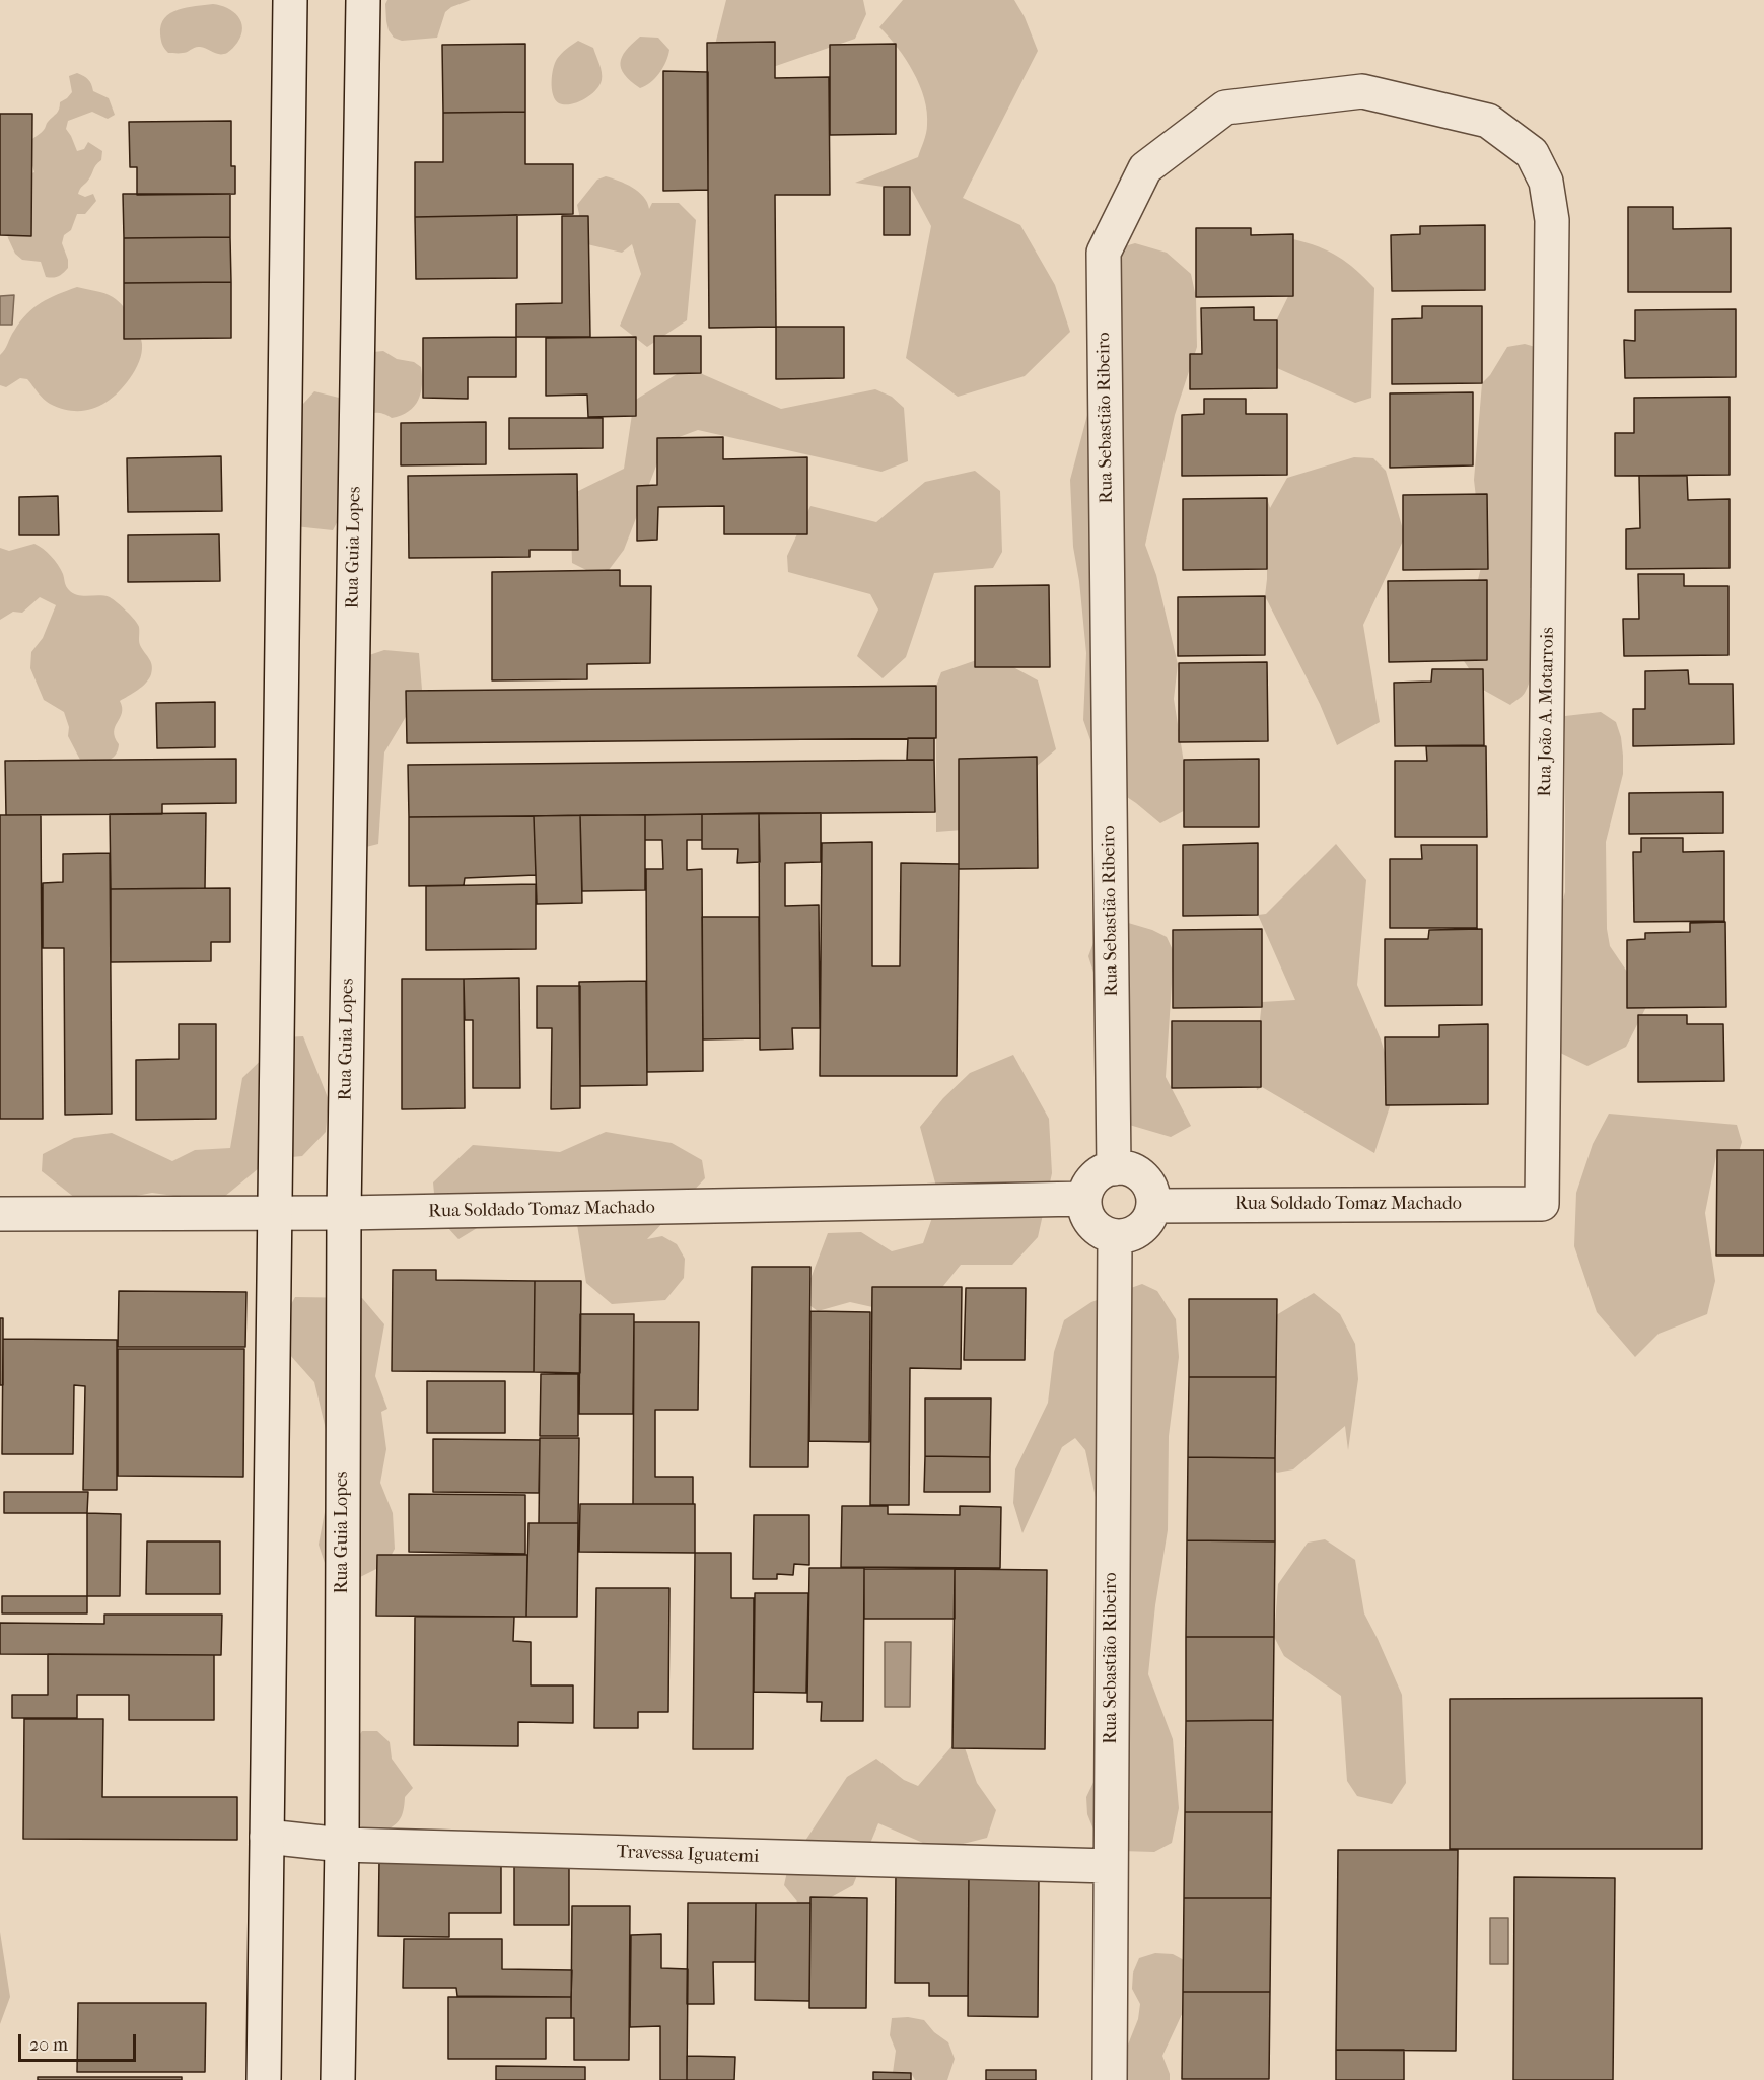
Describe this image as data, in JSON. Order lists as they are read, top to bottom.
{
  "streets": {
    "street": [
      "Rua Sebastião Ribeiro",
      "Rua Guia Lopes",
      "Rua João A. Motarrois",
      "Rua Soldado Tomaz Machado",
      "Travessa Iguatemi"
    ]
  },
  "crossings": [
    ["Rua Sebastião Ribeiro", "Rua João A. Motarrois"],
    ["Rua Sebastião Ribeiro", "Rua Soldado Tomaz Machado"],
    ["Rua Sebastião Ribeiro", "Travessa Iguatemi"],
    ["Rua Guia Lopes", "Rua Soldado Tomaz Machado"],
    ["Rua Guia Lopes", "Travessa Iguatemi"],
    ["Rua João A. Motarrois", "Rua Soldado Tomaz Machado"]
  ],
  "scale_bar": "20 m"
}
